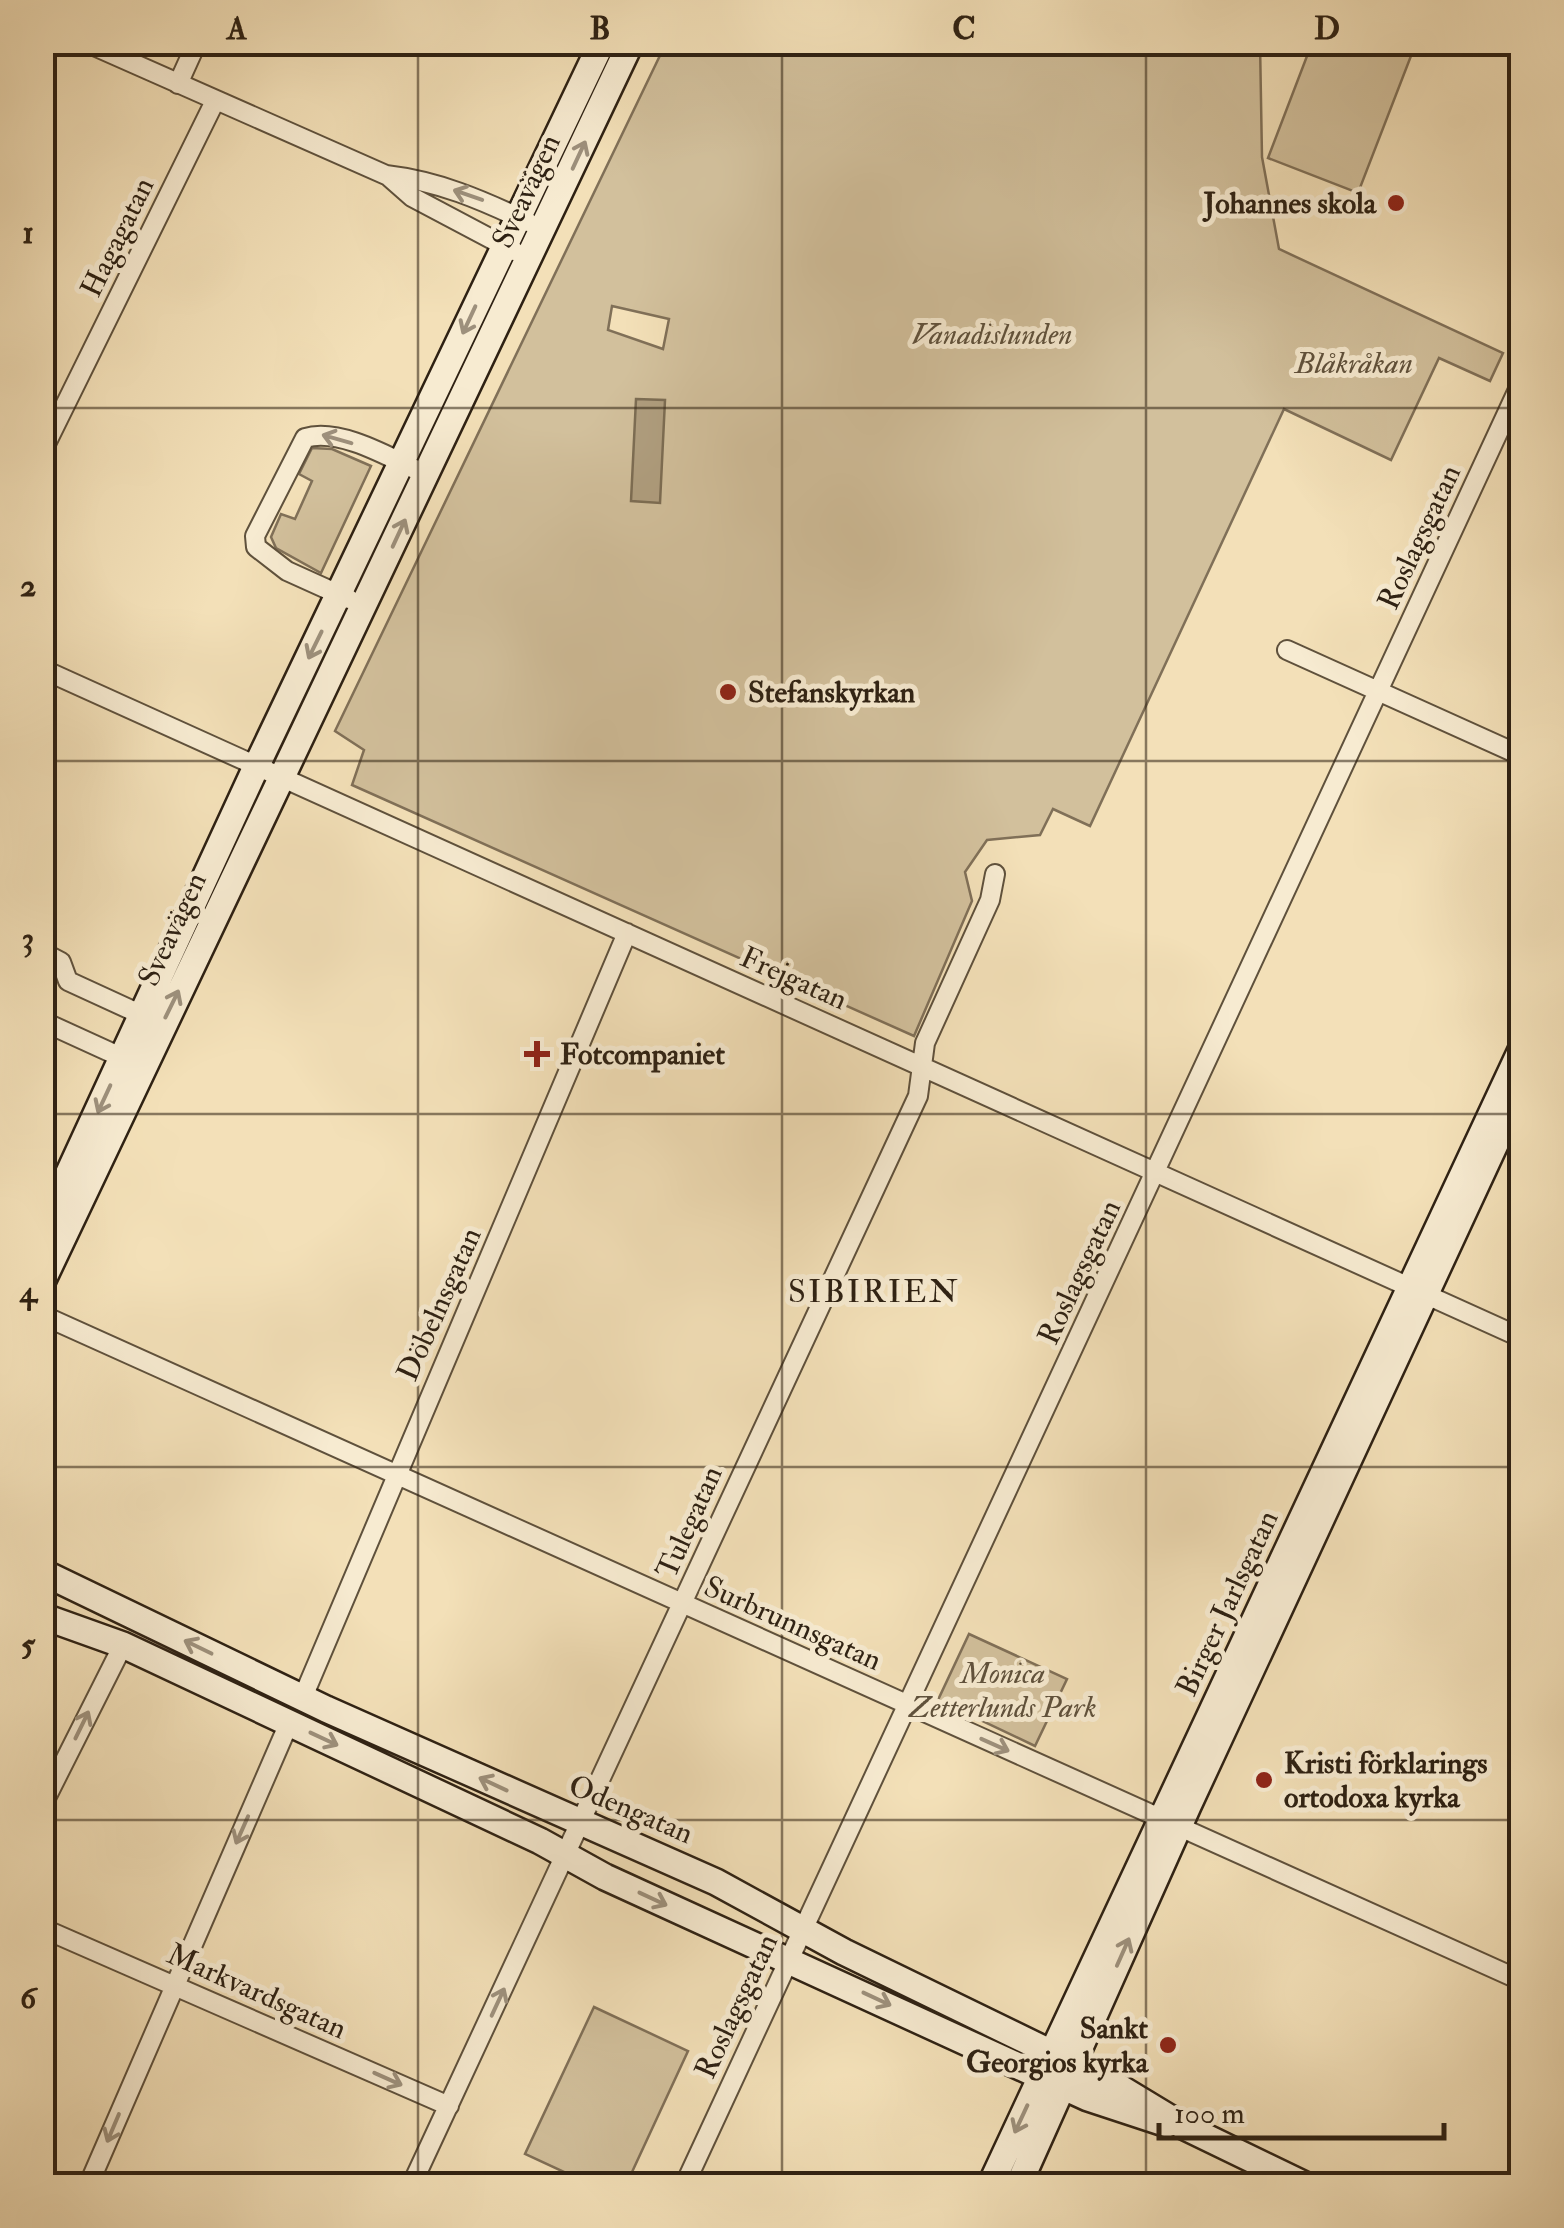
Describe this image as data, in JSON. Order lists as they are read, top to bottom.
{
  "streets": {
    "main road": ["Sveavägen", "Birger Jarlsgatan", "Odengatan"],
    "street": [
      "Hagagatan",
      "Roslagsgatan",
      "Frejgatan",
      "Döbelnsgatan",
      "Tulegatan",
      "Surbrunnsgatan",
      "Markvardsgatan"
    ]
  },
  "crossings": [
    ["Sveavägen", "Frejgatan"],
    ["Roslagsgatan", "Frejgatan"],
    ["Roslagsgatan", "Surbrunnsgatan"],
    ["Roslagsgatan", "Odengatan"],
    ["Frejgatan", "Döbelnsgatan"],
    ["Frejgatan", "Tulegatan"],
    ["Frejgatan", "Birger Jarlsgatan"],
    ["Döbelnsgatan", "Surbrunnsgatan"],
    ["Döbelnsgatan", "Odengatan"],
    ["Tulegatan", "Surbrunnsgatan"],
    ["Tulegatan", "Odengatan"],
    ["Tulegatan", "Markvardsgatan"],
    ["Birger Jarlsgatan", "Surbrunnsgatan"],
    ["Birger Jarlsgatan", "Odengatan"]
  ],
  "one_way": ["Markvardsgatan"],
  "districts": ["SIBIRIEN"],
  "parks": ["Vanadislunden", "Blåkråkan", "Monica Zetterlunds Park"],
  "places": {
    "other": [
      "Johannes skola",
      "Stefanskyrkan",
      "Kristi förklarings ortodoxa kyrka",
      "Sankt Georgios kyrka"
    ],
    "health": ["Fotcompaniet"]
  },
  "scale_bar": "100 m",
  "grid": {
    "columns": [
      "A",
      "B",
      "C",
      "D"
    ],
    "rows": [
      "1",
      "2",
      "3",
      "4",
      "5",
      "6"
    ]
  }
}
